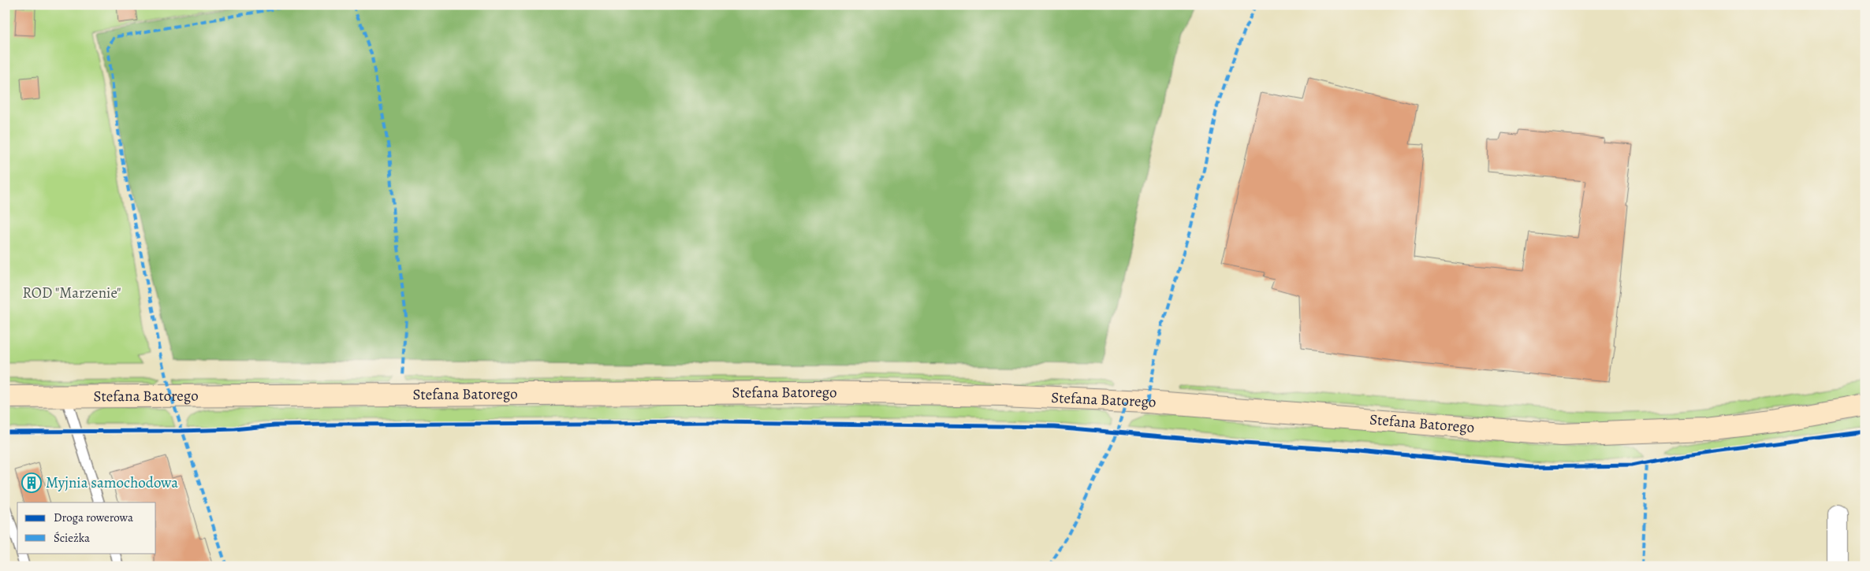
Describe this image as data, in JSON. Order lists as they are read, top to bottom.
{
  "streets": {
    "main road": ["Stefana Batorego"]
  },
  "parks": ["ROD \"Marzenie\""],
  "places": {
    "building": ["Myjnia samochodowa"]
  },
  "legend": ["Droga rowerowa", "Ścieżka"]
}
